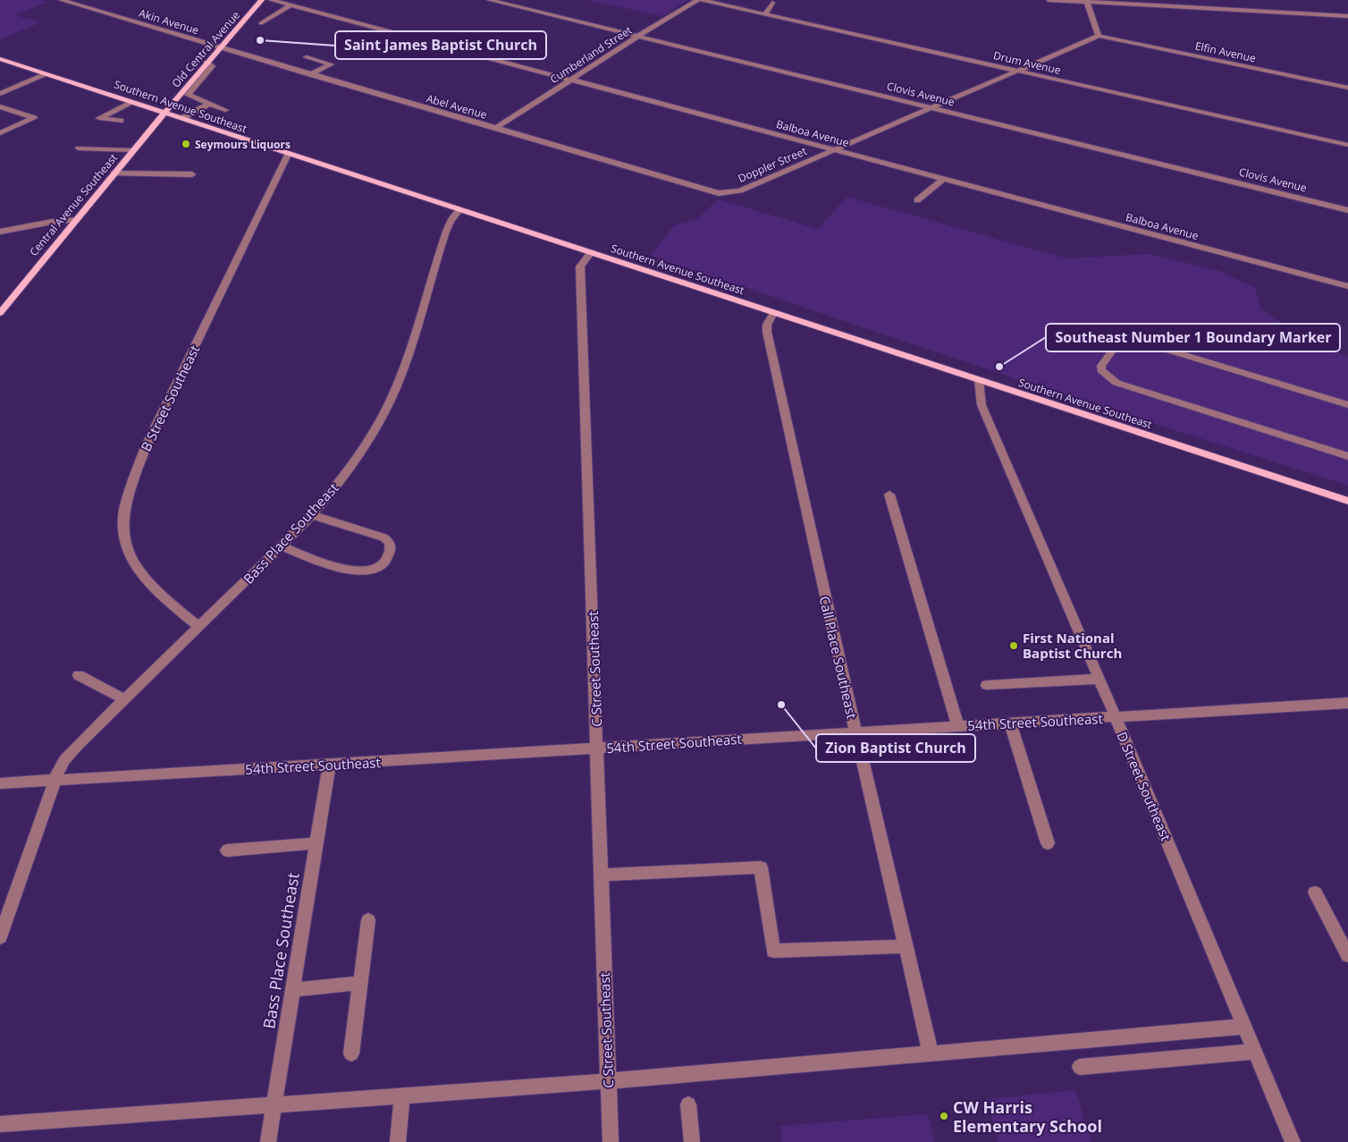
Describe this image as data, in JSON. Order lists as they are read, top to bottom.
{
  "streets": {
    "main road": ["Old Central Avenue", "Southern Avenue Southeast", "Central Avenue Southeast"],
    "street": [
      "Akin Avenue",
      "Elfin Avenue",
      "Cumberland Street",
      "Drum Avenue",
      "Clovis Avenue",
      "Abel Avenue",
      "Balboa Avenue",
      "Doppler Street",
      "B Street Southeast",
      "Bass Place Southeast",
      "Call Place Southeast",
      "C Street Southeast",
      "54th Street Southeast",
      "D Street Southeast"
    ]
  },
  "crossings": [
    ["Akin Avenue", "Old Central Avenue"],
    ["Akin Avenue", "Abel Avenue"],
    ["Old Central Avenue", "Southern Avenue Southeast"],
    ["Old Central Avenue", "Abel Avenue"],
    ["Old Central Avenue", "Central Avenue Southeast"],
    ["Elfin Avenue", "Doppler Street"],
    ["Cumberland Street", "Drum Avenue"],
    ["Cumberland Street", "Clovis Avenue"],
    ["Cumberland Street", "Abel Avenue"],
    ["Cumberland Street", "Balboa Avenue"],
    ["Drum Avenue", "Doppler Street"],
    ["Clovis Avenue", "Doppler Street"],
    ["Southern Avenue Southeast", "Central Avenue Southeast"],
    ["Southern Avenue Southeast", "B Street Southeast"],
    ["Southern Avenue Southeast", "Bass Place Southeast"],
    ["Southern Avenue Southeast", "Call Place Southeast"],
    ["Southern Avenue Southeast", "C Street Southeast"],
    ["Southern Avenue Southeast", "D Street Southeast"],
    ["Abel Avenue", "Doppler Street"],
    ["Balboa Avenue", "Doppler Street"],
    ["B Street Southeast", "Bass Place Southeast"],
    ["Bass Place Southeast", "54th Street Southeast"],
    ["Call Place Southeast", "54th Street Southeast"],
    ["C Street Southeast", "54th Street Southeast"],
    ["54th Street Southeast", "D Street Southeast"]
  ],
  "places": [
    "Saint James Baptist Church",
    "Seymours Liquors",
    "Southeast Number 1 Boundary Marker",
    "First National Baptist Church",
    "Zion Baptist Church",
    "CW Harris Elementary School"
  ]
}
